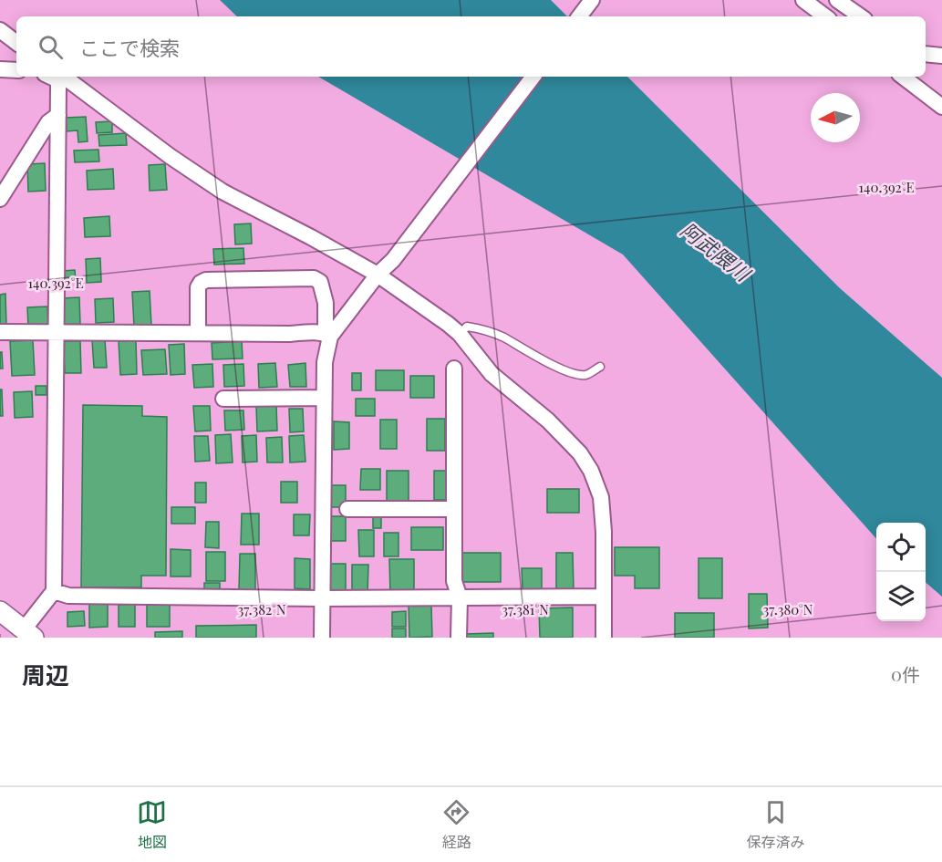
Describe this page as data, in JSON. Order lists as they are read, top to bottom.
{
  "water": ["阿武隈川"],
  "north": "left",
  "page": {
    "search": "ここで検索",
    "heading": ["周辺", "0件"],
    "nav": ["地図", "経路", "保存済み"]
  },
  "coordinates": [
    "140.392°E",
    "37.382°N",
    "37.381°N",
    "37.380°N"
  ]
}
